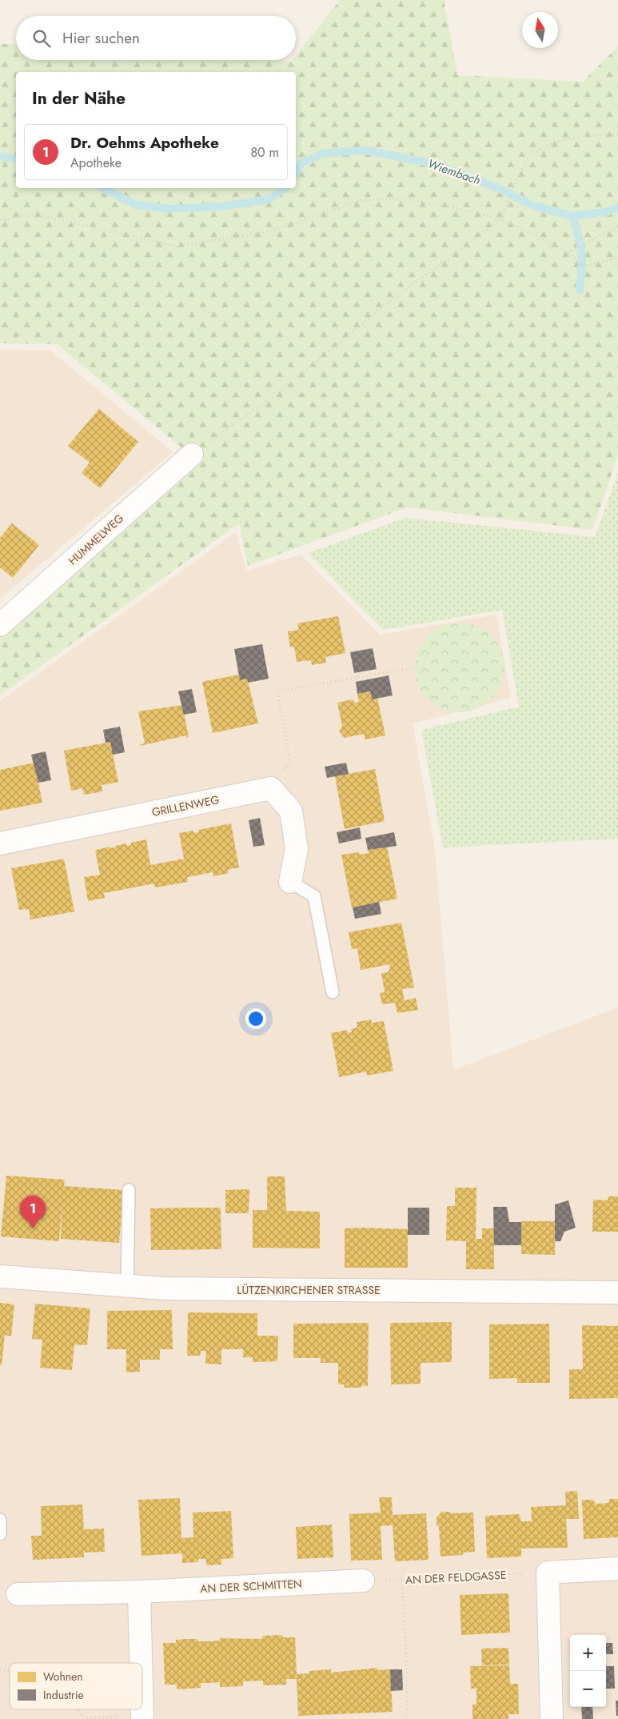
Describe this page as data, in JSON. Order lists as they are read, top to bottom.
{
  "streets": {
    "street": [
      "HUMMELWEG",
      "GRILLENWEG",
      "LÜTZENKIRCHENER STRASSE",
      "AN DER SCHMITTEN"
    ],
    "path": ["AN DER FELDGASSE"]
  },
  "crossings": [
    ["AN DER FELDGASSE", "AN DER SCHMITTEN"]
  ],
  "water": ["Wiembach"],
  "legend": ["Wohnen", "Industrie"],
  "north": "top",
  "page": {
    "search": "Hier suchen",
    "heading": "In der Nähe",
    "list": [
      {
        "mark": "1",
        "name": "Dr. Oehms Apotheke",
        "note": "Apotheke",
        "value": "80 m"
      }
    ],
    "pins": "1",
    "map_buttons": ["+", "−"]
  }
}
